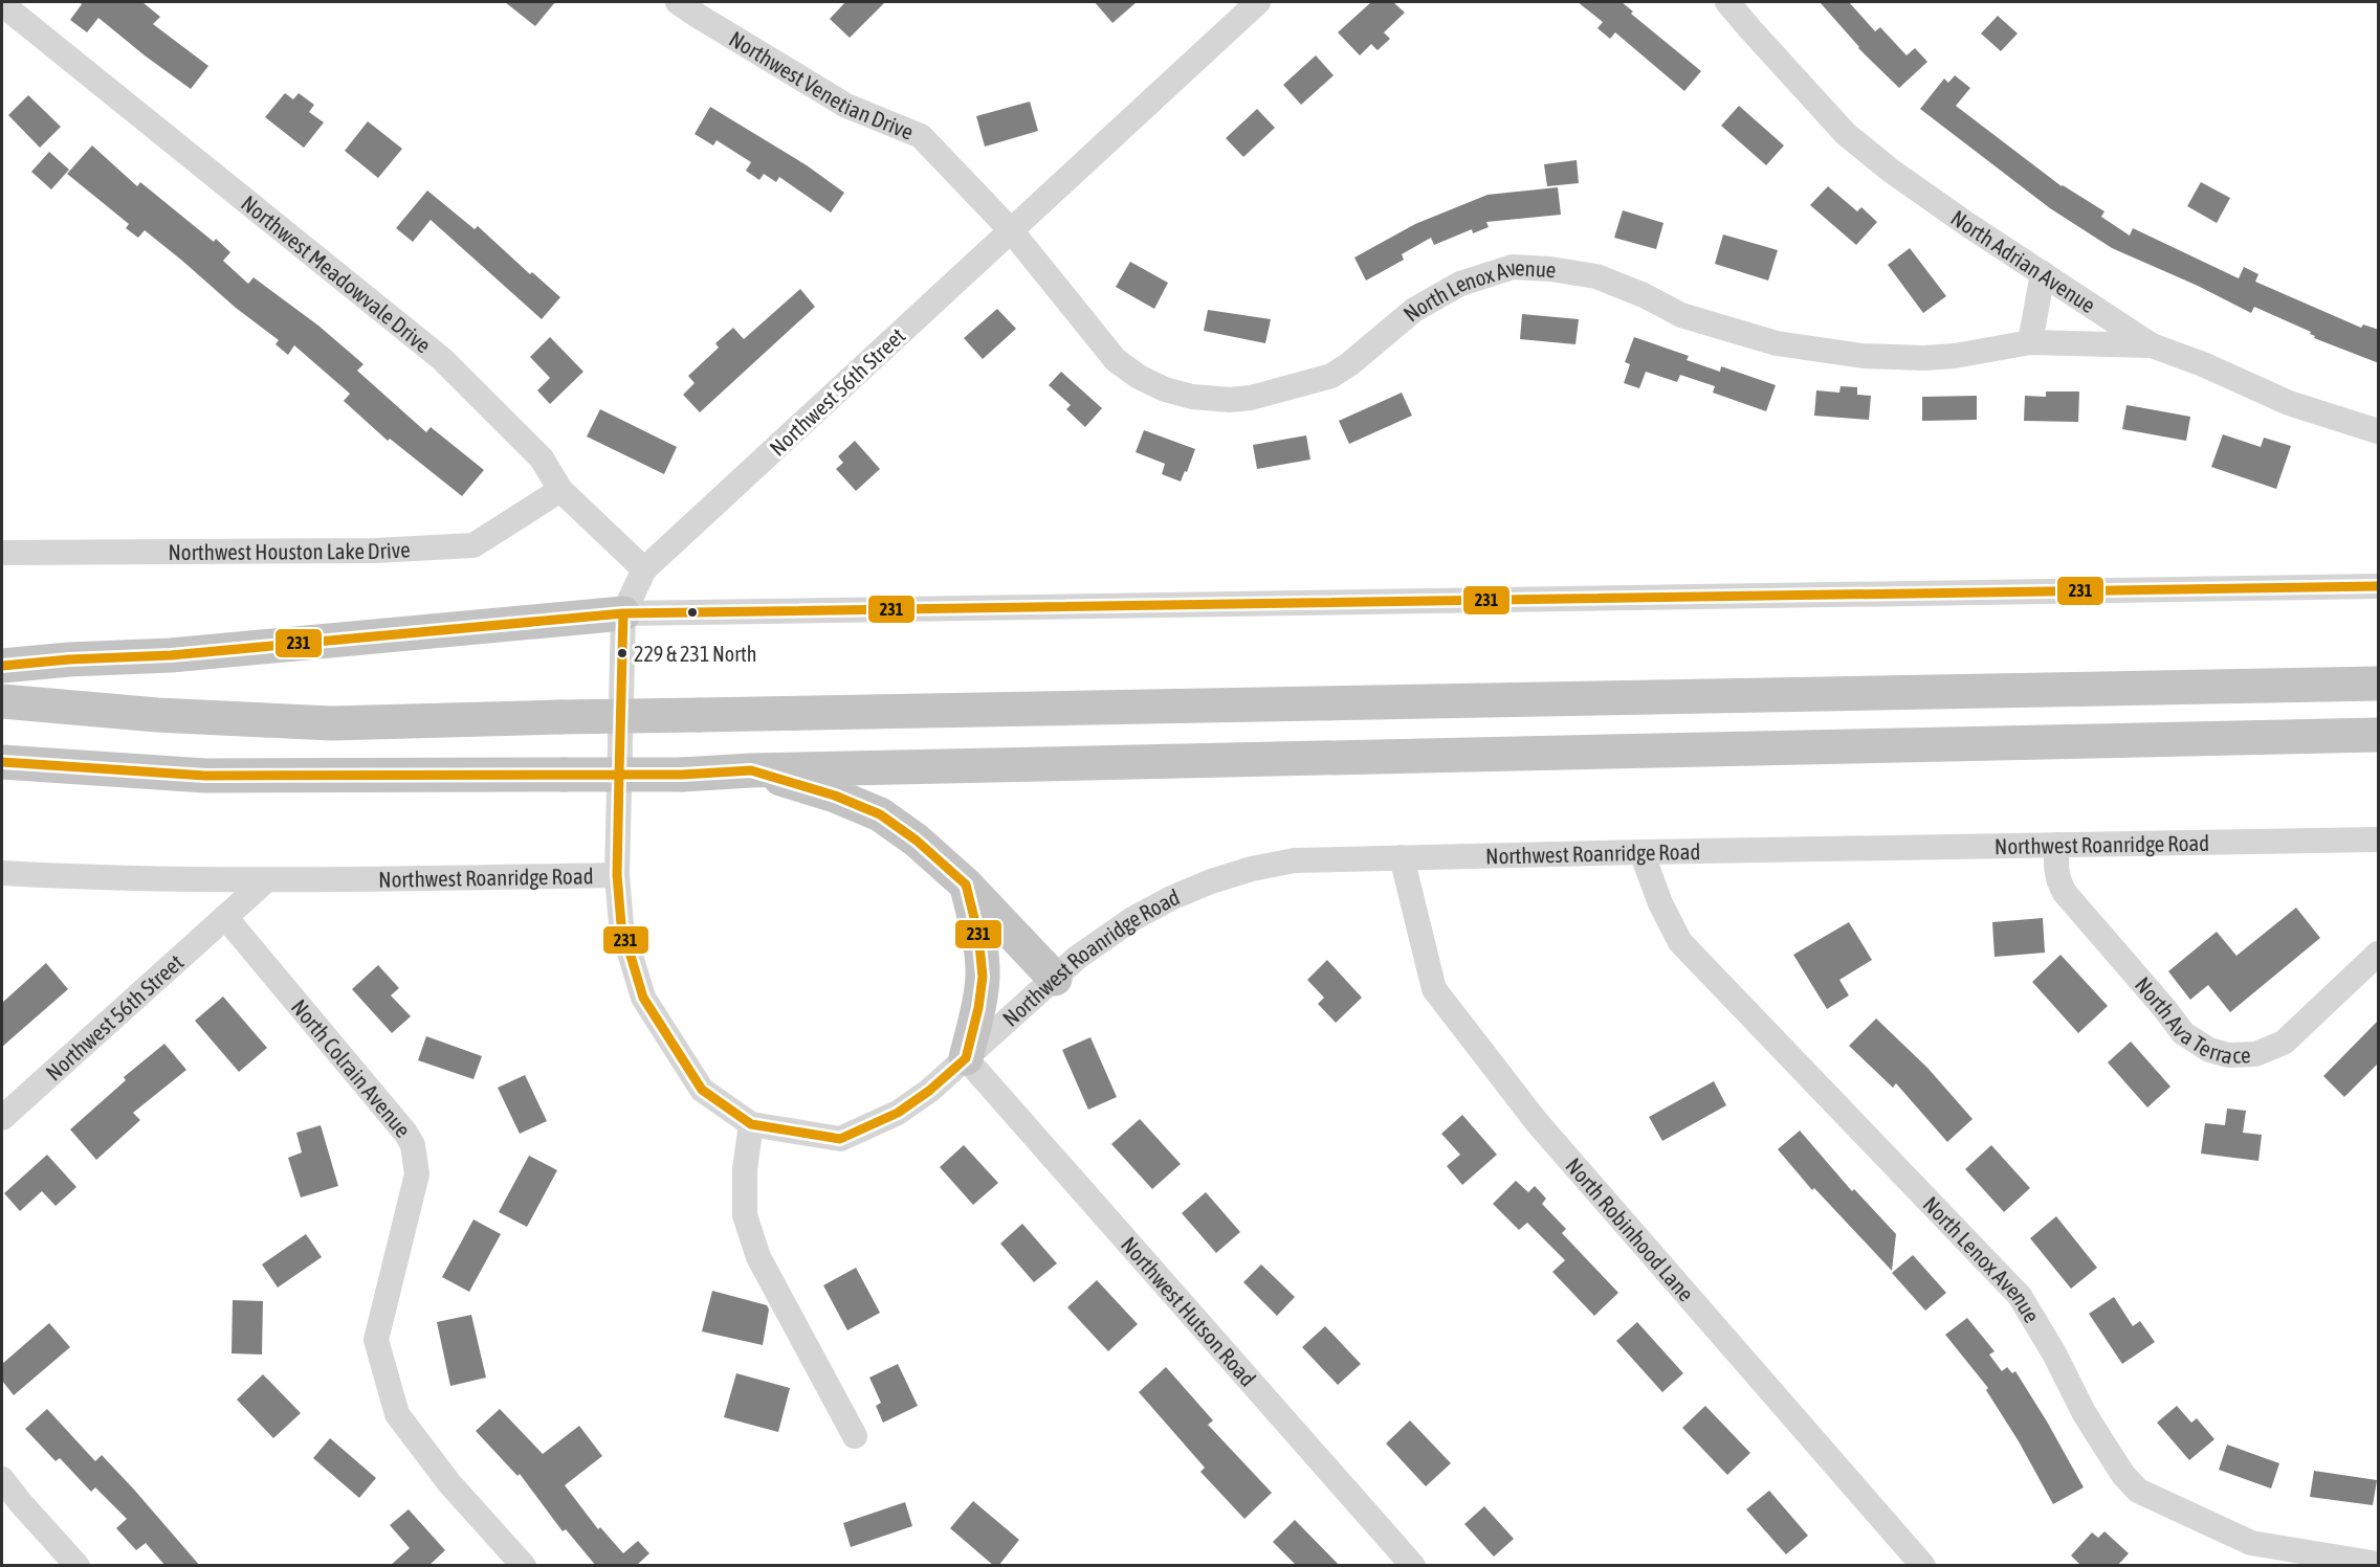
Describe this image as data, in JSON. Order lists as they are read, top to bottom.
{
  "streets": {
    "street": [
      "Northwest Venetian Drive",
      "North Adrian Avenue",
      "Northwest Meadowvale Drive",
      "North Lenox Avenue",
      "Northwest 56th Street",
      "Northwest Houston Lake Drive",
      "Northwest Roanridge Road",
      "North Ava Terrace",
      "North Colrain Avenue",
      "North Robinhood Lane",
      "Northwest Hutson Road"
    ]
  },
  "crossings": [
    ["Northwest Venetian Drive", "North Lenox Avenue"],
    ["Northwest Venetian Drive", "Northwest 56th Street"],
    ["North Adrian Avenue", "North Lenox Avenue"],
    ["Northwest Meadowvale Drive", "Northwest 56th Street"],
    ["Northwest Meadowvale Drive", "Northwest Houston Lake Drive"],
    ["North Lenox Avenue", "Northwest 56th Street"],
    ["North Lenox Avenue", "Northwest Roanridge Road"],
    ["Northwest 56th Street", "Northwest Roanridge Road"],
    ["Northwest 56th Street", "North Colrain Avenue"],
    ["Northwest Roanridge Road", "North Ava Terrace"],
    ["Northwest Roanridge Road", "North Robinhood Lane"],
    ["Northwest Roanridge Road", "Northwest Hutson Road"]
  ],
  "places": ["229 & 231 North"],
  "lines": ["transit line 231"]
}
